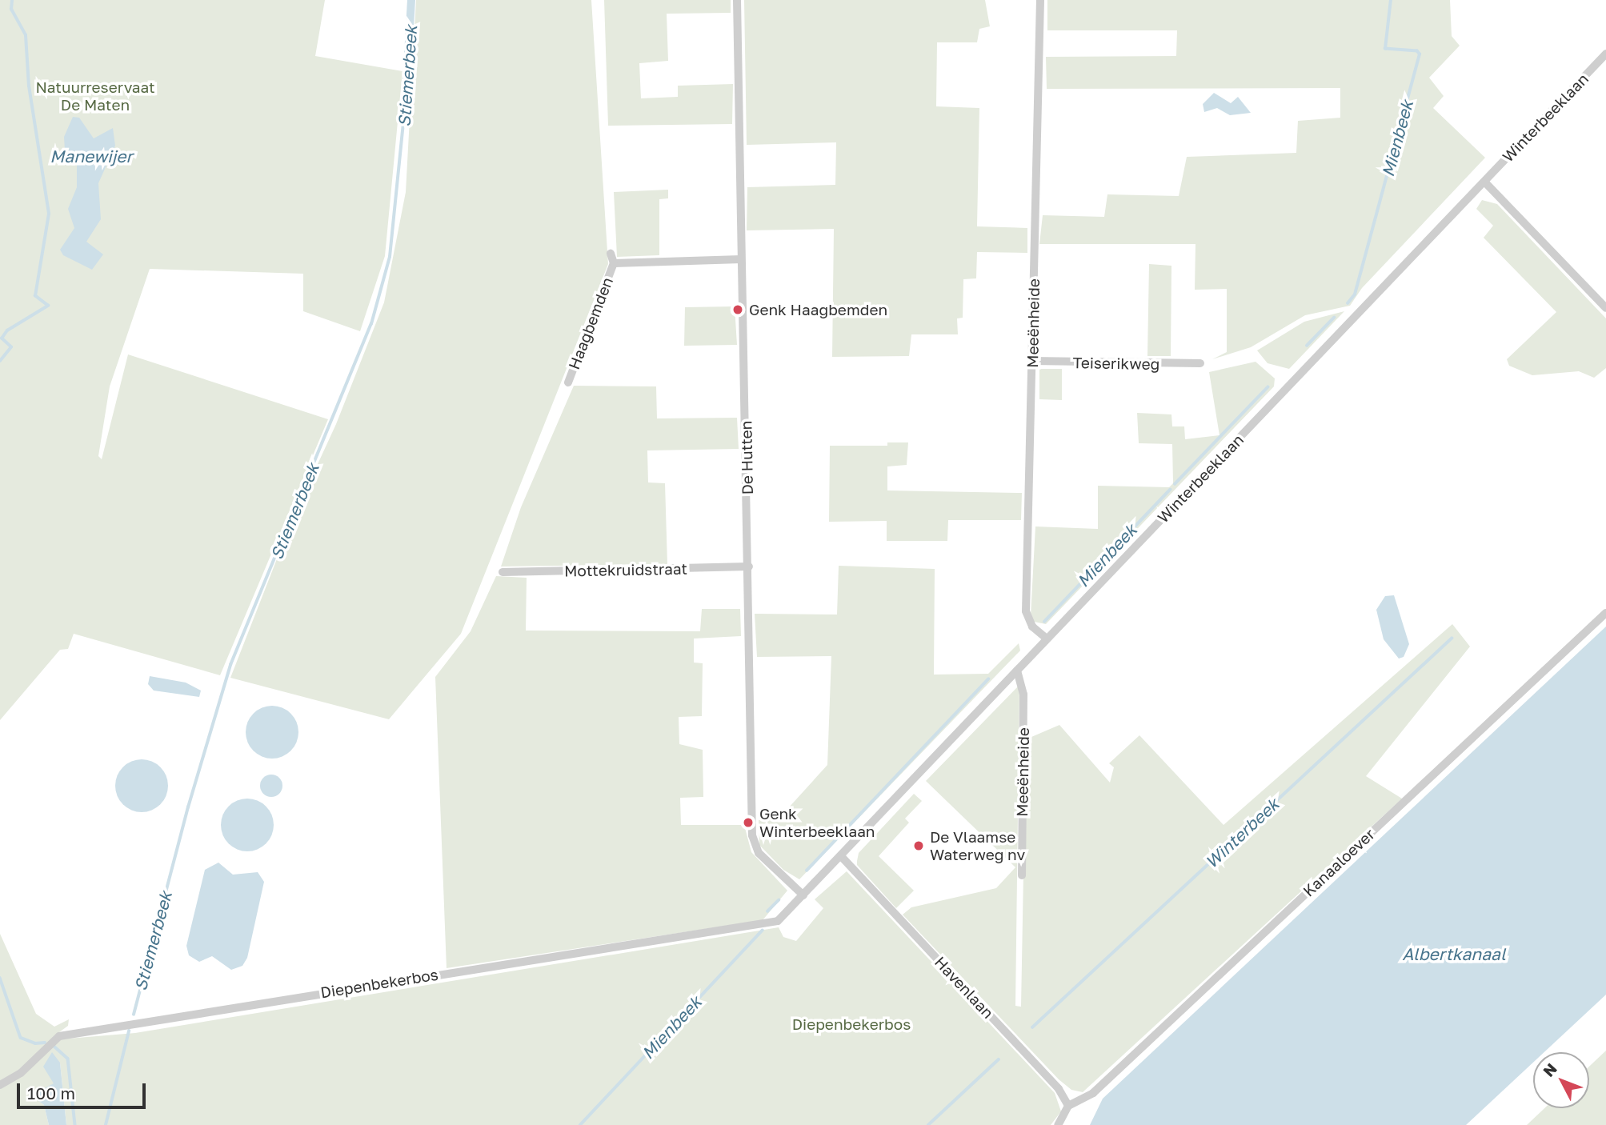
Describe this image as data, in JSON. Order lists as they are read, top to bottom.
{
  "streets": {
    "street": [
      "Winterbeeklaan",
      "Haagbemden",
      "Meeënheide",
      "Teiserikweg",
      "De Hutten",
      "Mottekruidstraat",
      "Kanaaloever",
      "Diepenbekerbos",
      "Havenlaan"
    ]
  },
  "crossings": [
    ["Winterbeeklaan", "Meeënheide"],
    ["Winterbeeklaan", "De Hutten"],
    ["Winterbeeklaan", "Diepenbekerbos"],
    ["Winterbeeklaan", "Havenlaan"],
    ["Haagbemden", "De Hutten"],
    ["Meeënheide", "Teiserikweg"],
    ["De Hutten", "Mottekruidstraat"],
    ["Kanaaloever", "Havenlaan"]
  ],
  "water": [
    "Stiemerbeek",
    "Mienbeek",
    "Manewijer",
    "Winterbeek",
    "Albertkanaal"
  ],
  "parks": ["Natuurreservaat De Maten", "Diepenbekerbos"],
  "places": ["Genk Haagbemden", "Genk Winterbeeklaan", "De Vlaamse Waterweg nv"],
  "scale_bar": "100 m",
  "north": "top left"
}
